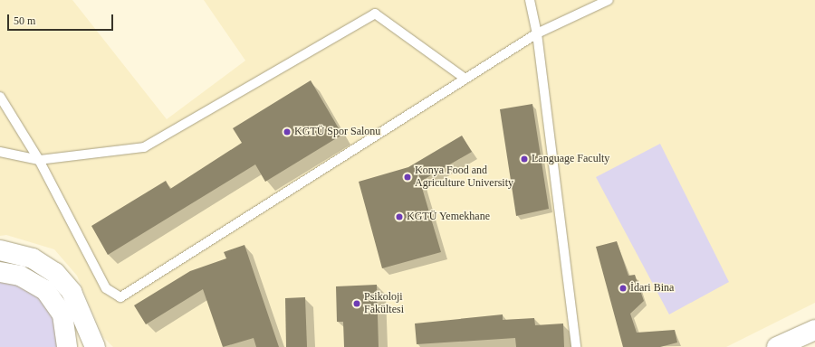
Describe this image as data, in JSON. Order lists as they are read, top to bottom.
{
  "places": [
    "KGTÜ Spor Salonu",
    "Language Faculty",
    "Konya Food and Agriculture University",
    "KGTÜ Yemekhane",
    "İdari Bina",
    "Psikoloji Fakültesi"
  ],
  "scale_bar": "50 m"
}
